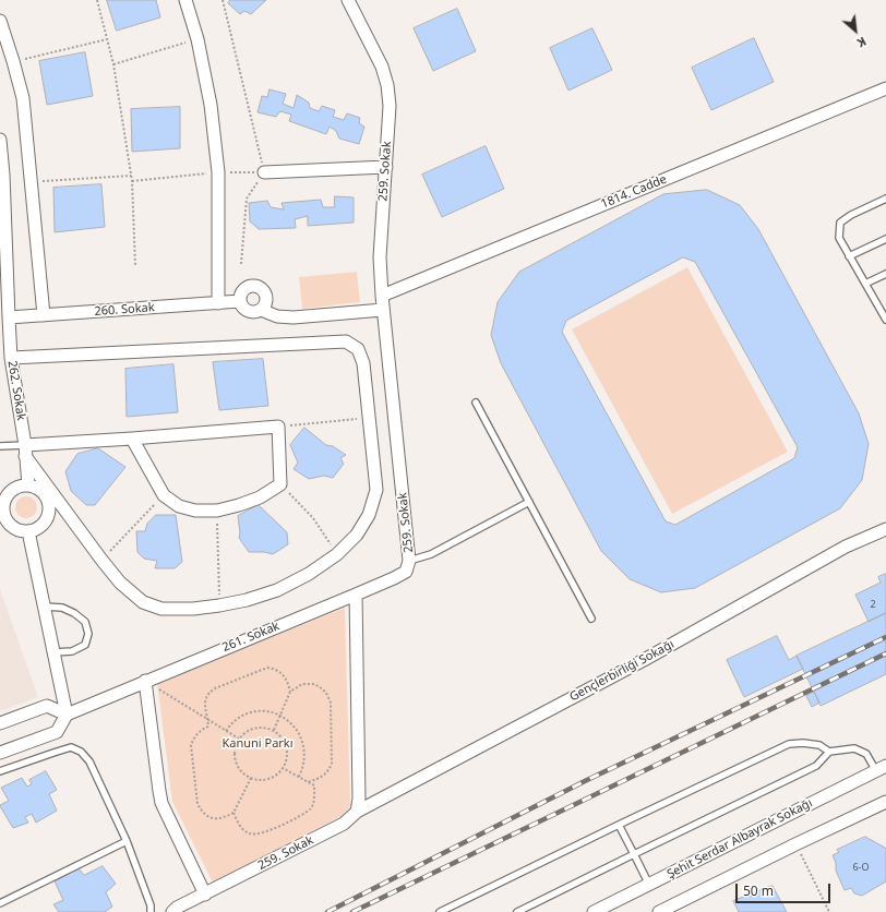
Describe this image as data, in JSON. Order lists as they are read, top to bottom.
{
  "streets": {
    "street": [
      "259. Sokak",
      "1814. Cadde",
      "260. Sokak",
      "262. Sokak",
      "261. Sokak",
      "Gençlerbirliği Sokağı",
      "Şehit Serdar Albayrak Sokağı"
    ]
  },
  "crossings": [
    ["259. Sokak", "1814. Cadde"],
    ["259. Sokak", "261. Sokak"],
    ["259. Sokak", "Gençlerbirliği Sokağı"],
    ["260. Sokak", "262. Sokak"]
  ],
  "parks": ["Kanuni Parkı"],
  "house_numbers": ["2", "6-O"],
  "scale_bar": "50 m",
  "north": "bottom right"
}
